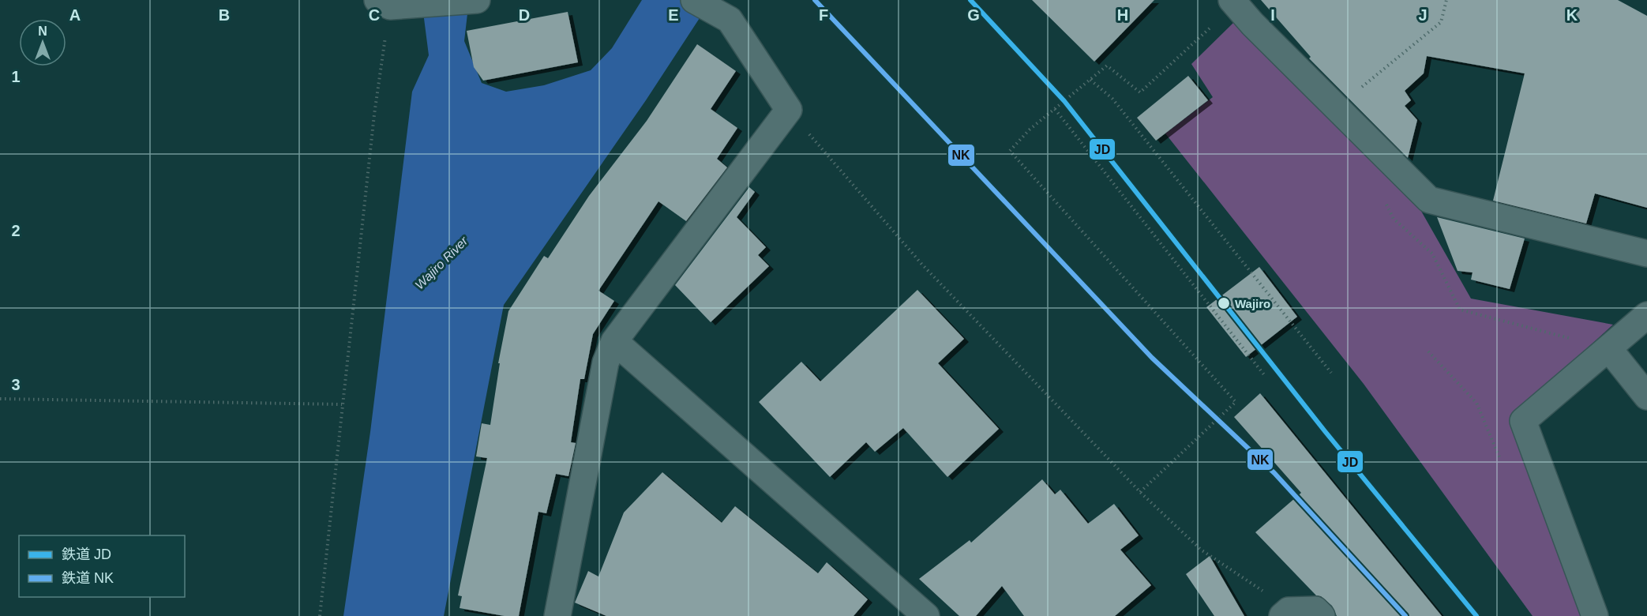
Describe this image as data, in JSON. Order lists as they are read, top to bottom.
{
  "water": ["Wajiro River"],
  "places": ["Wajiro"],
  "lines": ["rail line JD", "rail line NK"],
  "legend": ["鉄道 JD", "鉄道 NK"],
  "north": "top",
  "grid": {
    "columns": [
      "A",
      "B",
      "C",
      "D",
      "E",
      "F",
      "G",
      "H",
      "I",
      "J",
      "K"
    ],
    "rows": ["1", "2", "3"]
  }
}
